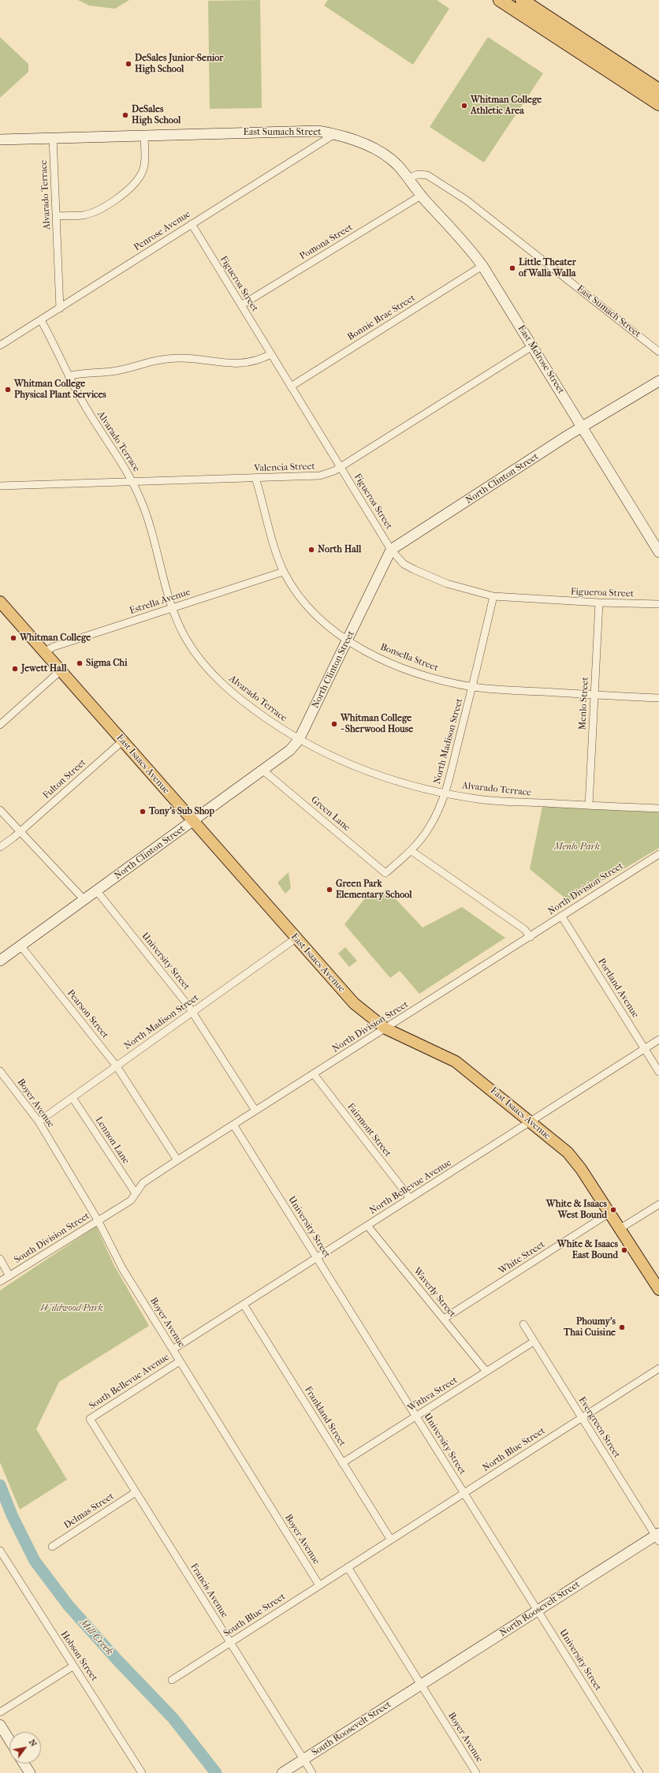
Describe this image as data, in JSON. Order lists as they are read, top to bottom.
{
  "streets": {
    "main road": [
      "East Sumach Street",
      "East Melrose Street",
      "North Clinton Street",
      "East Isaacs Avenue",
      "North Roosevelt Street",
      "South Roosevelt Street"
    ],
    "street": [
      "Alvarado Terrace",
      "Penrose Avenue",
      "Pomona Street",
      "Figueroa Street",
      "Bonnie Brae Street",
      "Valencia Street",
      "Estrella Avenue",
      "Bonsella Street",
      "Menlo Street",
      "North Madison Street",
      "Fulton Street",
      "Green Lane",
      "North Division Street",
      "University Street",
      "Portland Avenue",
      "Pearson Street",
      "Boyer Avenue",
      "Fairmont Street",
      "Lennon Lane",
      "North Bellevue Avenue",
      "South Division Street",
      "White Street",
      "Waverly Street",
      "South Bellevue Avenue",
      "Withva Street",
      "Frankland Street",
      "Evergreen Street",
      "North Blue Street",
      "Delmas Street",
      "Francis Avenue",
      "South Blue Street",
      "Hobson Street"
    ]
  },
  "crossings": [
    ["East Sumach Street", "Alvarado Terrace"],
    ["East Sumach Street", "Penrose Avenue"],
    ["East Sumach Street", "East Melrose Street"],
    ["Alvarado Terrace", "Penrose Avenue"],
    ["Alvarado Terrace", "Valencia Street"],
    ["Alvarado Terrace", "North Clinton Street"],
    ["Alvarado Terrace", "Estrella Avenue"],
    ["Alvarado Terrace", "Menlo Street"],
    ["Alvarado Terrace", "North Madison Street"],
    ["Penrose Avenue", "Figueroa Street"],
    ["Pomona Street", "Figueroa Street"],
    ["Pomona Street", "East Melrose Street"],
    ["Figueroa Street", "Bonnie Brae Street"],
    ["Figueroa Street", "Valencia Street"],
    ["Figueroa Street", "North Clinton Street"],
    ["Figueroa Street", "Menlo Street"],
    ["Figueroa Street", "North Madison Street"],
    ["Bonnie Brae Street", "East Melrose Street"],
    ["East Melrose Street", "Valencia Street"],
    ["East Melrose Street", "North Clinton Street"],
    ["Valencia Street", "Bonsella Street"],
    ["North Clinton Street", "Bonsella Street"],
    ["North Clinton Street", "East Isaacs Avenue"],
    ["North Clinton Street", "Green Lane"],
    ["North Clinton Street", "University Street"],
    ["North Clinton Street", "Pearson Street"],
    ["Estrella Avenue", "Bonsella Street"],
    ["Estrella Avenue", "East Isaacs Avenue"],
    ["Bonsella Street", "Menlo Street"],
    ["Bonsella Street", "North Madison Street"],
    ["North Madison Street", "East Isaacs Avenue"],
    ["North Madison Street", "Green Lane"],
    ["North Madison Street", "University Street"],
    ["North Madison Street", "Pearson Street"],
    ["North Madison Street", "Boyer Avenue"],
    ["North Madison Street", "Lennon Lane"],
    ["East Isaacs Avenue", "Fulton Street"],
    ["East Isaacs Avenue", "North Division Street"],
    ["East Isaacs Avenue", "North Bellevue Avenue"],
    ["East Isaacs Avenue", "White Street"],
    ["North Division Street", "University Street"],
    ["North Division Street", "Portland Avenue"],
    ["North Division Street", "Pearson Street"],
    ["North Division Street", "Boyer Avenue"],
    ["North Division Street", "Fairmont Street"],
    ["North Division Street", "Lennon Lane"],
    ["North Division Street", "South Division Street"],
    ["University Street", "North Bellevue Avenue"],
    ["University Street", "Withva Street"],
    ["University Street", "North Blue Street"],
    ["University Street", "North Roosevelt Street"],
    ["Portland Avenue", "North Bellevue Avenue"],
    ["Boyer Avenue", "North Bellevue Avenue"],
    ["Boyer Avenue", "South Division Street"],
    ["Boyer Avenue", "South Bellevue Avenue"],
    ["Boyer Avenue", "North Blue Street"],
    ["Boyer Avenue", "North Roosevelt Street"],
    ["Boyer Avenue", "South Blue Street"],
    ["Boyer Avenue", "South Roosevelt Street"],
    ["Fairmont Street", "North Bellevue Avenue"],
    ["North Bellevue Avenue", "Waverly Street"],
    ["North Bellevue Avenue", "Frankland Street"],
    ["White Street", "Waverly Street"],
    ["Waverly Street", "Withva Street"],
    ["South Bellevue Avenue", "Francis Avenue"],
    ["Withva Street", "Frankland Street"],
    ["Withva Street", "Evergreen Street"],
    ["Frankland Street", "North Blue Street"],
    ["Evergreen Street", "North Blue Street"],
    ["Evergreen Street", "North Roosevelt Street"],
    ["North Blue Street", "South Blue Street"],
    ["Delmas Street", "Francis Avenue"],
    ["Francis Avenue", "South Blue Street"],
    ["Francis Avenue", "South Roosevelt Street"],
    ["North Roosevelt Street", "South Roosevelt Street"]
  ],
  "water": ["Mill Creek"],
  "parks": ["Menlo Park", "Wildwood Park"],
  "places": [
    "DeSales Junior-Senior High School",
    "Whitman College Athletic Area",
    "DeSales High School",
    "Little Theater of Walla Walla",
    "Whitman College Physical Plant Services",
    "North Hall",
    "Whitman College",
    "Sigma Chi",
    "Jewett Hall",
    "Whitman College - Sherwood House",
    "Tony's Sub Shop",
    "Green Park Elementary School",
    "White & Isaacs West Bound",
    "White & Isaacs East Bound",
    "Phoumy's Thai Cuisine"
  ],
  "north": "top right"
}
